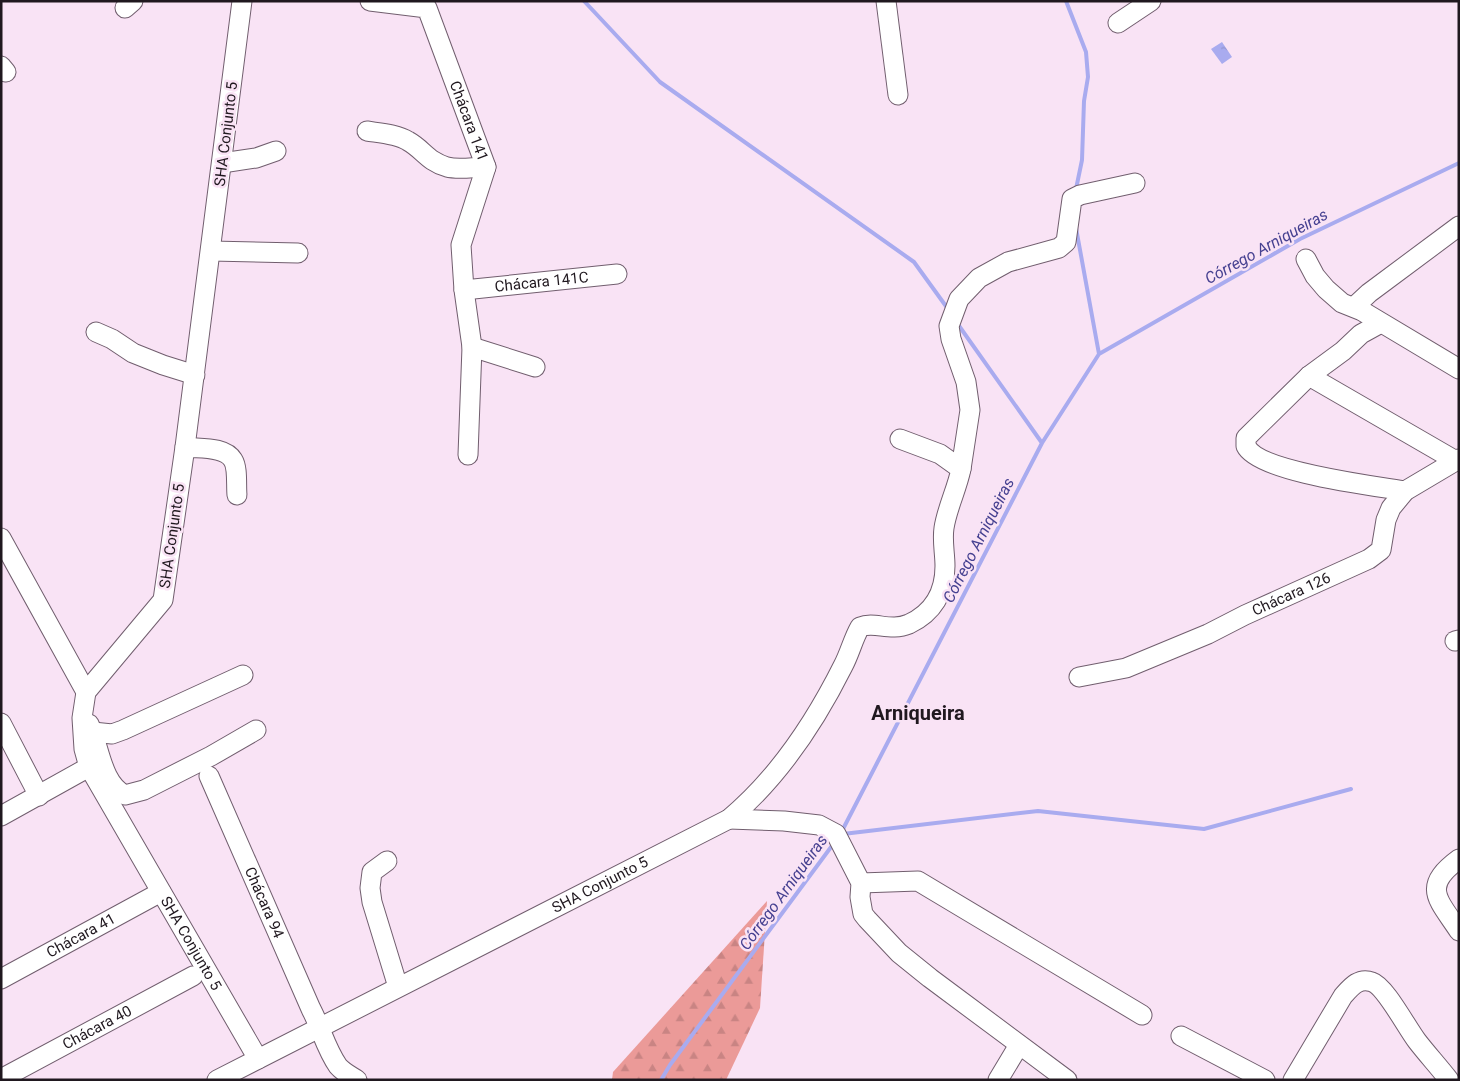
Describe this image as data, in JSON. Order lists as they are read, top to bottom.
{
  "streets": {
    "street": [
      "Chácara 141",
      "SHA Conjunto 5",
      "Chácara 141C",
      "Chácara 126",
      "Chácara 94",
      "Chácara 41",
      "Chácara 40"
    ]
  },
  "crossings": [
    ["Chácara 141", "Chácara 141C"],
    ["SHA Conjunto 5", "Chácara 94"],
    ["SHA Conjunto 5", "Chácara 41"]
  ],
  "districts": ["Arniqueira"],
  "water": ["Córrego Arniqueiras"]
}
